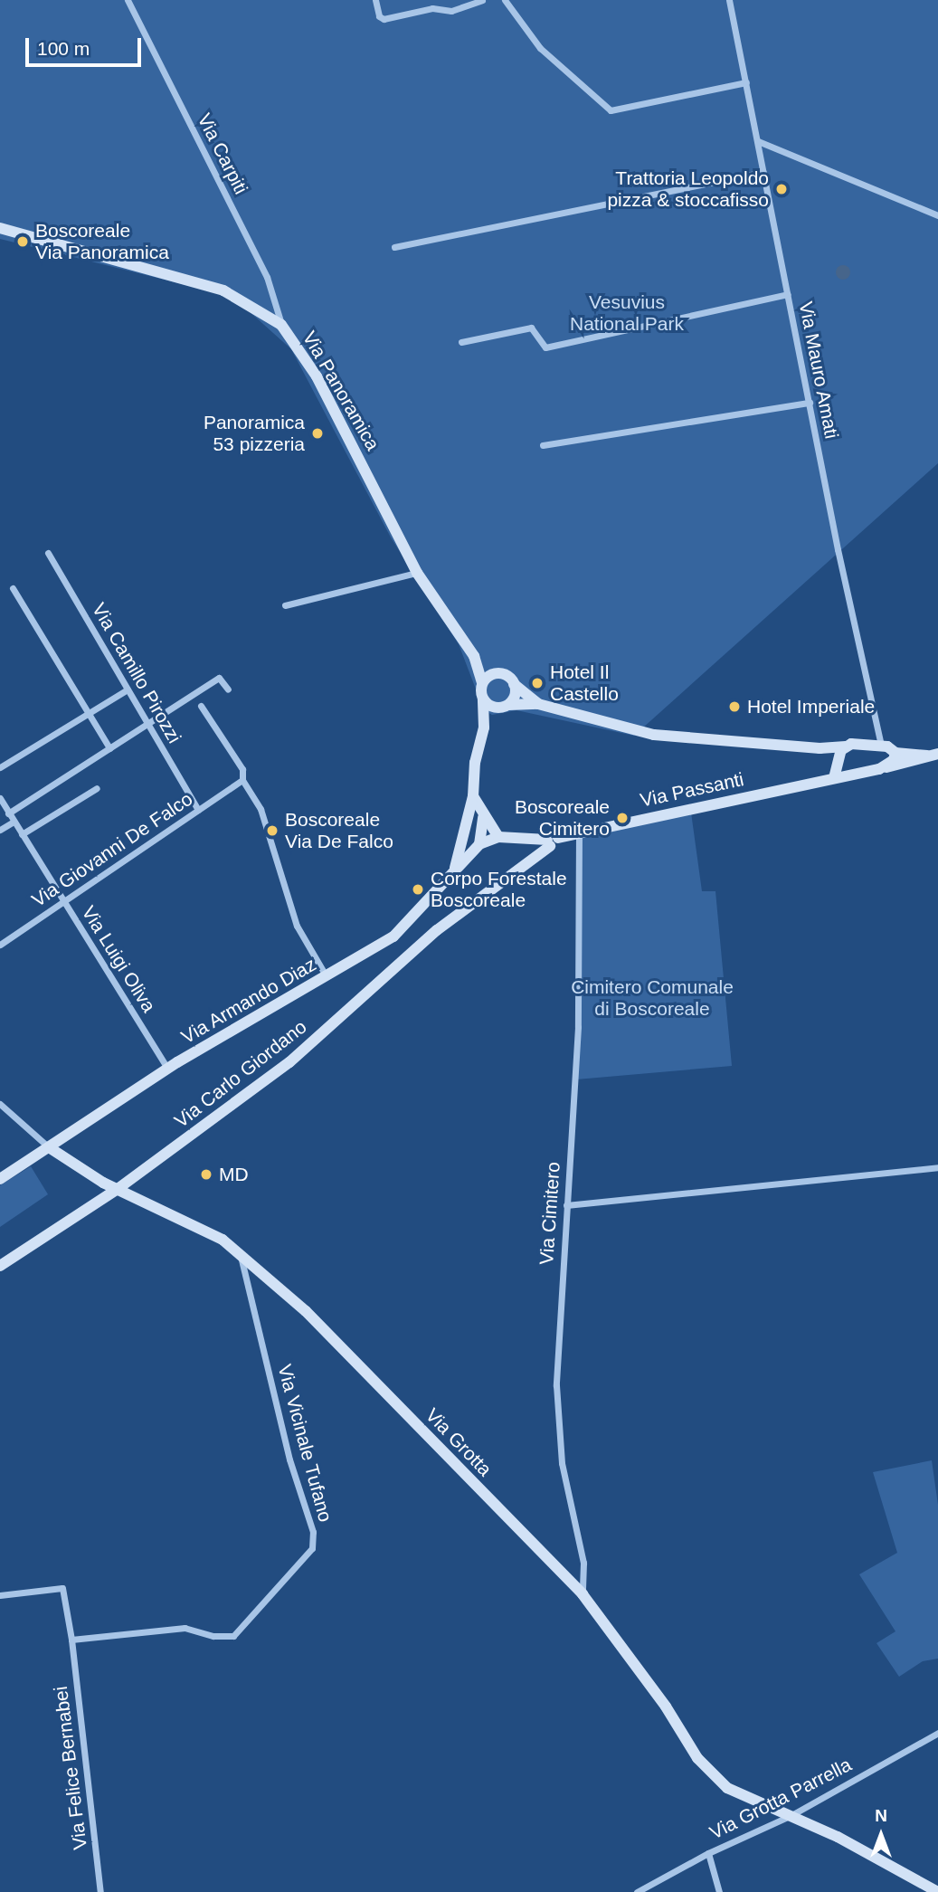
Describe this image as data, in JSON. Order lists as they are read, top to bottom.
{
  "streets": {
    "street": [
      "Via Carpiti",
      "Via Mauro Amati",
      "Via Panoramica",
      "Via Camillo Pirozzi",
      "Via Passanti",
      "Via Giovanni De Falco",
      "Via Luigi Oliva",
      "Via Armando Diaz",
      "Via Carlo Giordano",
      "Via Cimitero",
      "Via Grotta",
      "Via Vicinale Tufano",
      "Via Felice Bernabei",
      "Via Grotta Parrella"
    ]
  },
  "crossings": [
    ["Via Carpiti", "Via Panoramica"],
    ["Via Mauro Amati", "Via Passanti"],
    ["Via Panoramica", "Via Passanti"],
    ["Via Panoramica", "Via Armando Diaz"],
    ["Via Camillo Pirozzi", "Via Giovanni De Falco"],
    ["Via Passanti", "Via Armando Diaz"],
    ["Via Passanti", "Via Carlo Giordano"],
    ["Via Passanti", "Via Cimitero"],
    ["Via Giovanni De Falco", "Via Luigi Oliva"],
    ["Via Luigi Oliva", "Via Armando Diaz"],
    ["Via Armando Diaz", "Via Grotta"],
    ["Via Carlo Giordano", "Via Grotta"],
    ["Via Cimitero", "Via Grotta"],
    ["Via Grotta", "Via Vicinale Tufano"],
    ["Via Grotta", "Via Grotta Parrella"],
    ["Via Vicinale Tufano", "Via Felice Bernabei"]
  ],
  "parks": ["Vesuvius National Park", "Cimitero Comunale di Boscoreale"],
  "places": [
    "Trattoria Leopoldo pizza & stoccafisso",
    "Boscoreale Via Panoramica",
    "Panoramica 53 pizzeria",
    "Hotel Il Castello",
    "Hotel Imperiale",
    "Boscoreale Cimitero",
    "Boscoreale Via De Falco",
    "Corpo Forestale Boscoreale",
    "MD"
  ],
  "scale_bar": "100 m",
  "north": "top"
}
